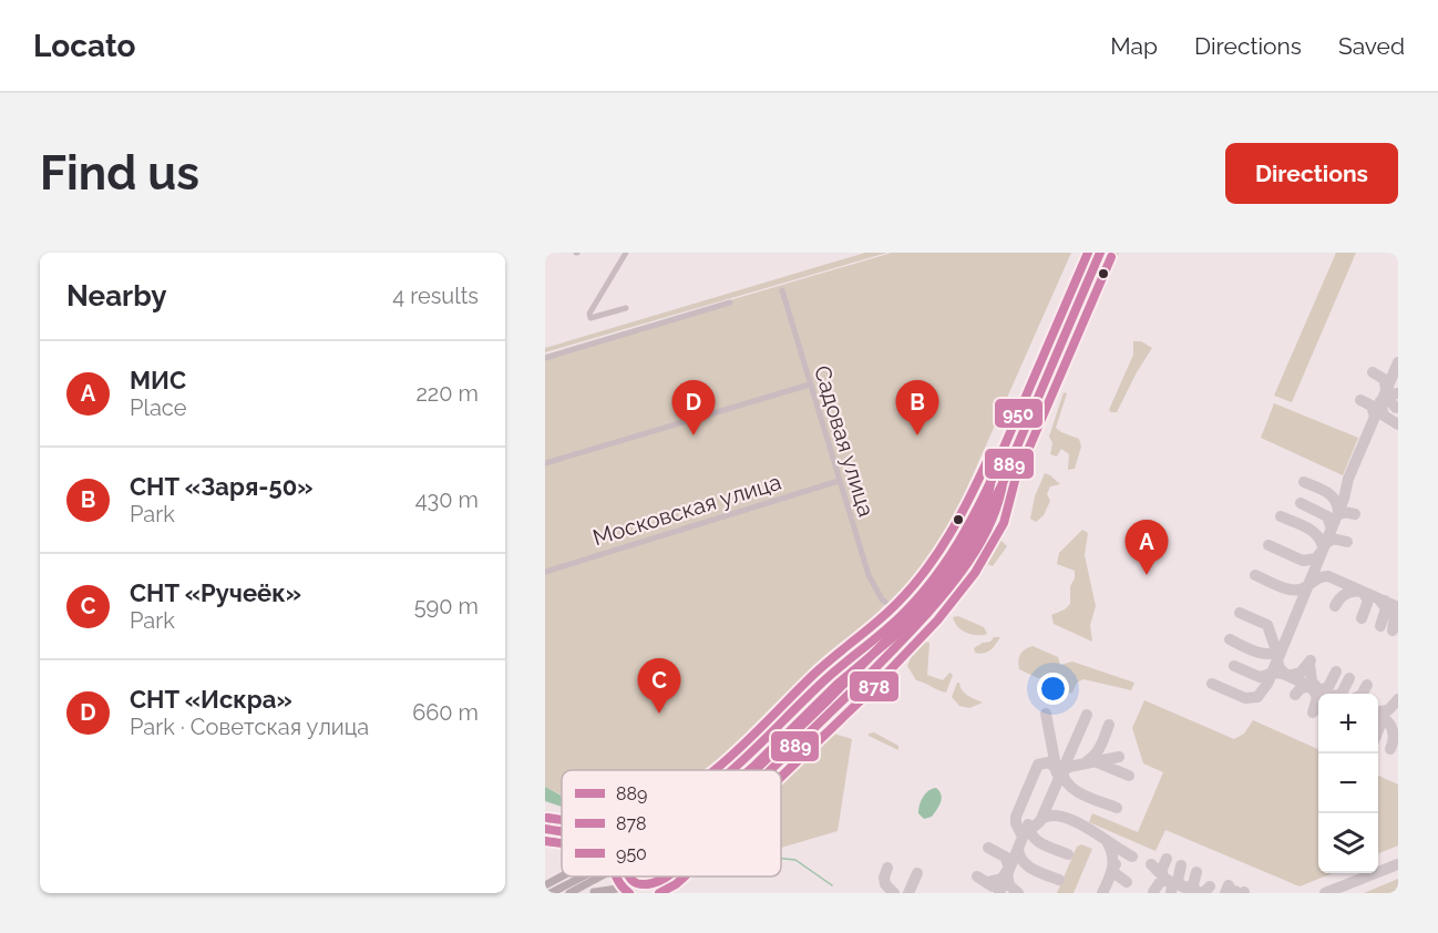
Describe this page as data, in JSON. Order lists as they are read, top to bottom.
{
  "streets": {
    "street": ["Садовая улица", "Московская улица"]
  },
  "crossings": [
    ["Садовая улица", "Московская улица"]
  ],
  "lines": ["transit line 889", "transit line 950", "transit line 878"],
  "legend": ["889", "878", "950"],
  "page": {
    "header": "Locato",
    "nav": ["Map", "Directions", "Saved"],
    "buttons": "Directions",
    "title": "Find us",
    "heading": ["Nearby", "4 results"],
    "list": [
      {
        "mark": "A",
        "name": "МИС",
        "note": "Place",
        "value": "220 m"
      },
      {
        "mark": "B",
        "name": "СНТ «Заря-50»",
        "note": "Park",
        "value": "430 m"
      },
      {
        "mark": "C",
        "name": "СНТ «Ручеёк»",
        "note": "Park",
        "value": "590 m"
      },
      {
        "mark": "D",
        "name": "СНТ «Искра»",
        "note": "Park · Советская улица",
        "value": "660 m"
      }
    ],
    "pins": [
      "B",
      "D",
      "A",
      "C"
    ],
    "map_buttons": ["+", "−"]
  }
}
